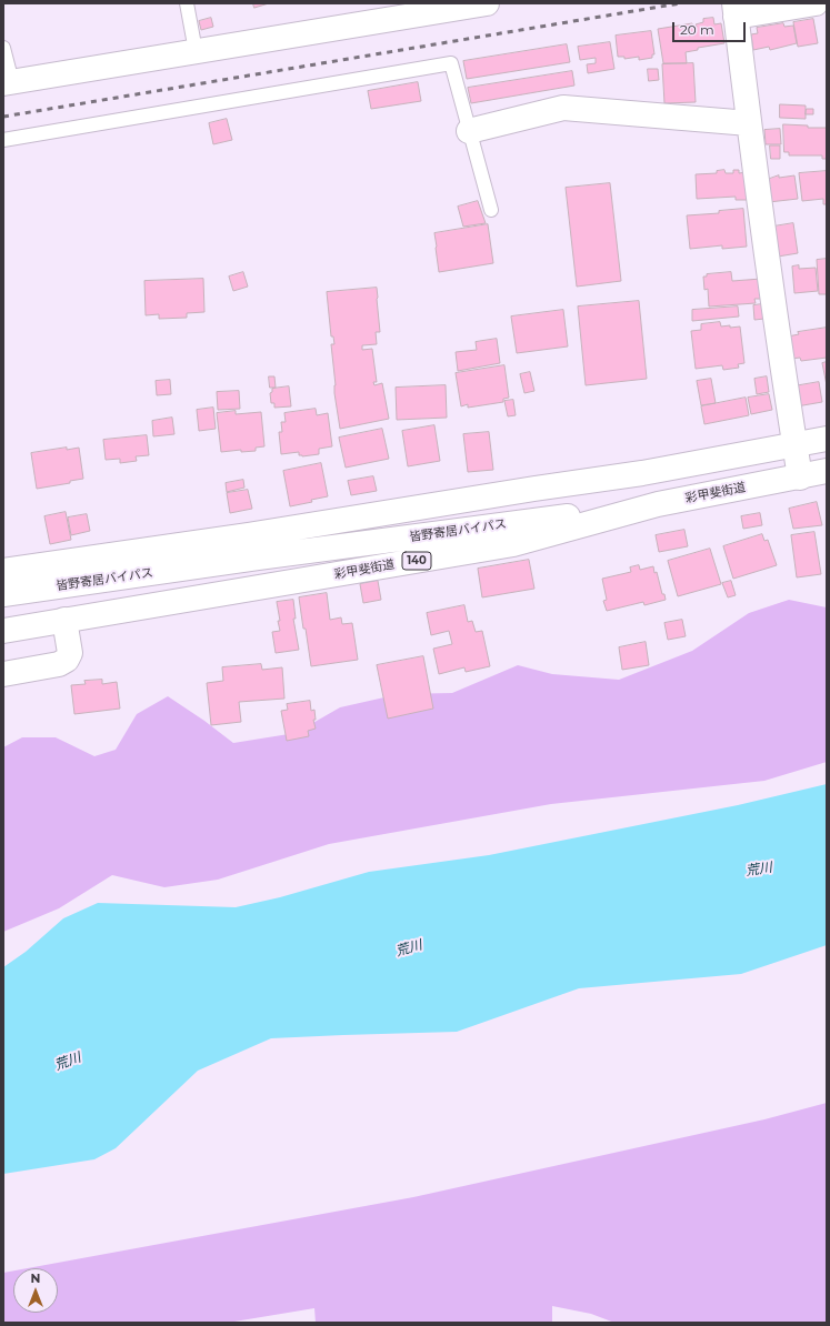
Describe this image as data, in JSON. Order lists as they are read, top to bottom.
{
  "streets": {
    "main road": ["彩甲斐街道", "皆野寄居バイパス", "140"]
  },
  "crossings": [
    ["彩甲斐街道", "皆野寄居バイパス"],
    ["皆野寄居バイパス", "140"]
  ],
  "water": ["荒川"],
  "scale_bar": "20 m",
  "north": "top"
}
